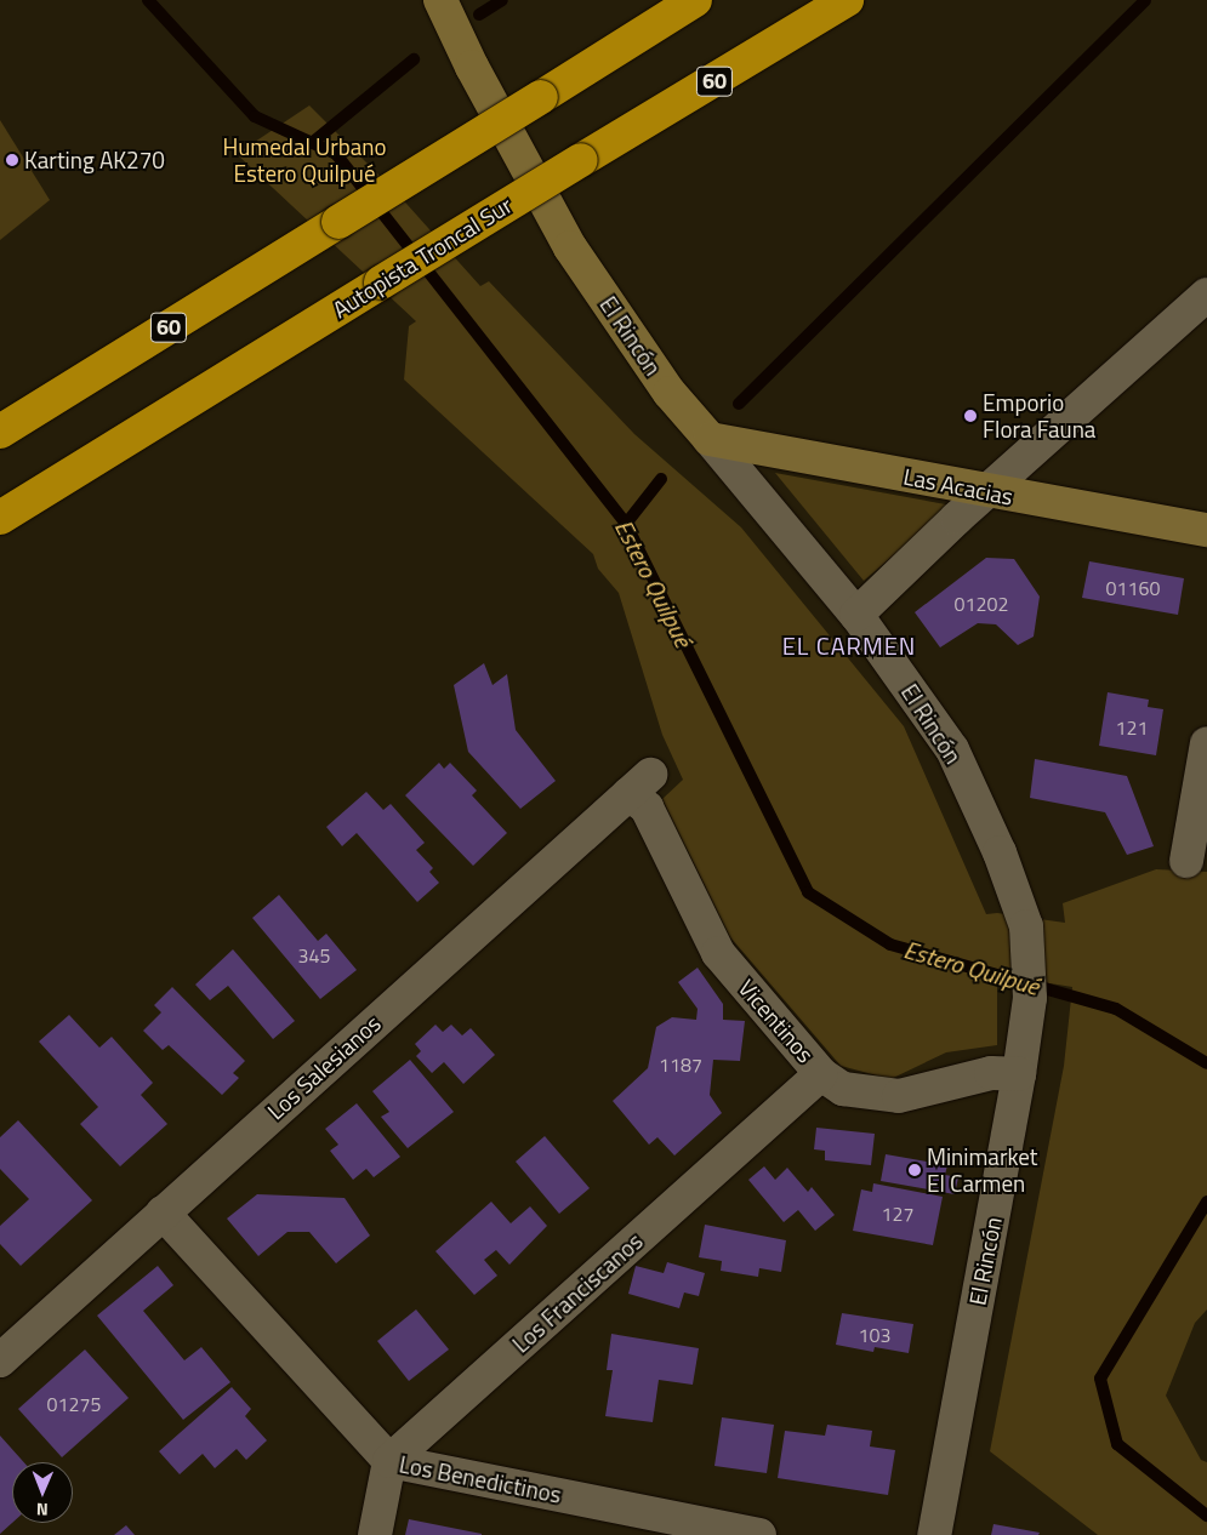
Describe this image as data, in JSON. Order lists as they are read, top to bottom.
{
  "streets": {
    "highway": ["60", "Autopista Troncal Sur"],
    "street": [
      "El Rincón",
      "Las Acacias",
      "Vicentinos",
      "Los Salesianos",
      "Los Franciscanos",
      "Los Benedictinos"
    ]
  },
  "crossings": [
    ["El Rincón", "Las Acacias"],
    ["El Rincón", "Vicentinos"],
    ["Vicentinos", "Los Salesianos"],
    ["Vicentinos", "Los Franciscanos"],
    ["Los Salesianos", "Los Benedictinos"],
    ["Los Franciscanos", "Los Benedictinos"]
  ],
  "districts": ["EL CARMEN"],
  "water": ["Estero Quilpué"],
  "parks": ["Humedal Urbano Estero Quilpué"],
  "places": ["Karting AK270", "Emporio Flora Fauna", "Minimarket El Carmen"],
  "house_numbers": [
    "01160",
    "01202",
    "121",
    "345",
    "1187",
    "127",
    "103",
    "01275"
  ],
  "north": "bottom"
}
